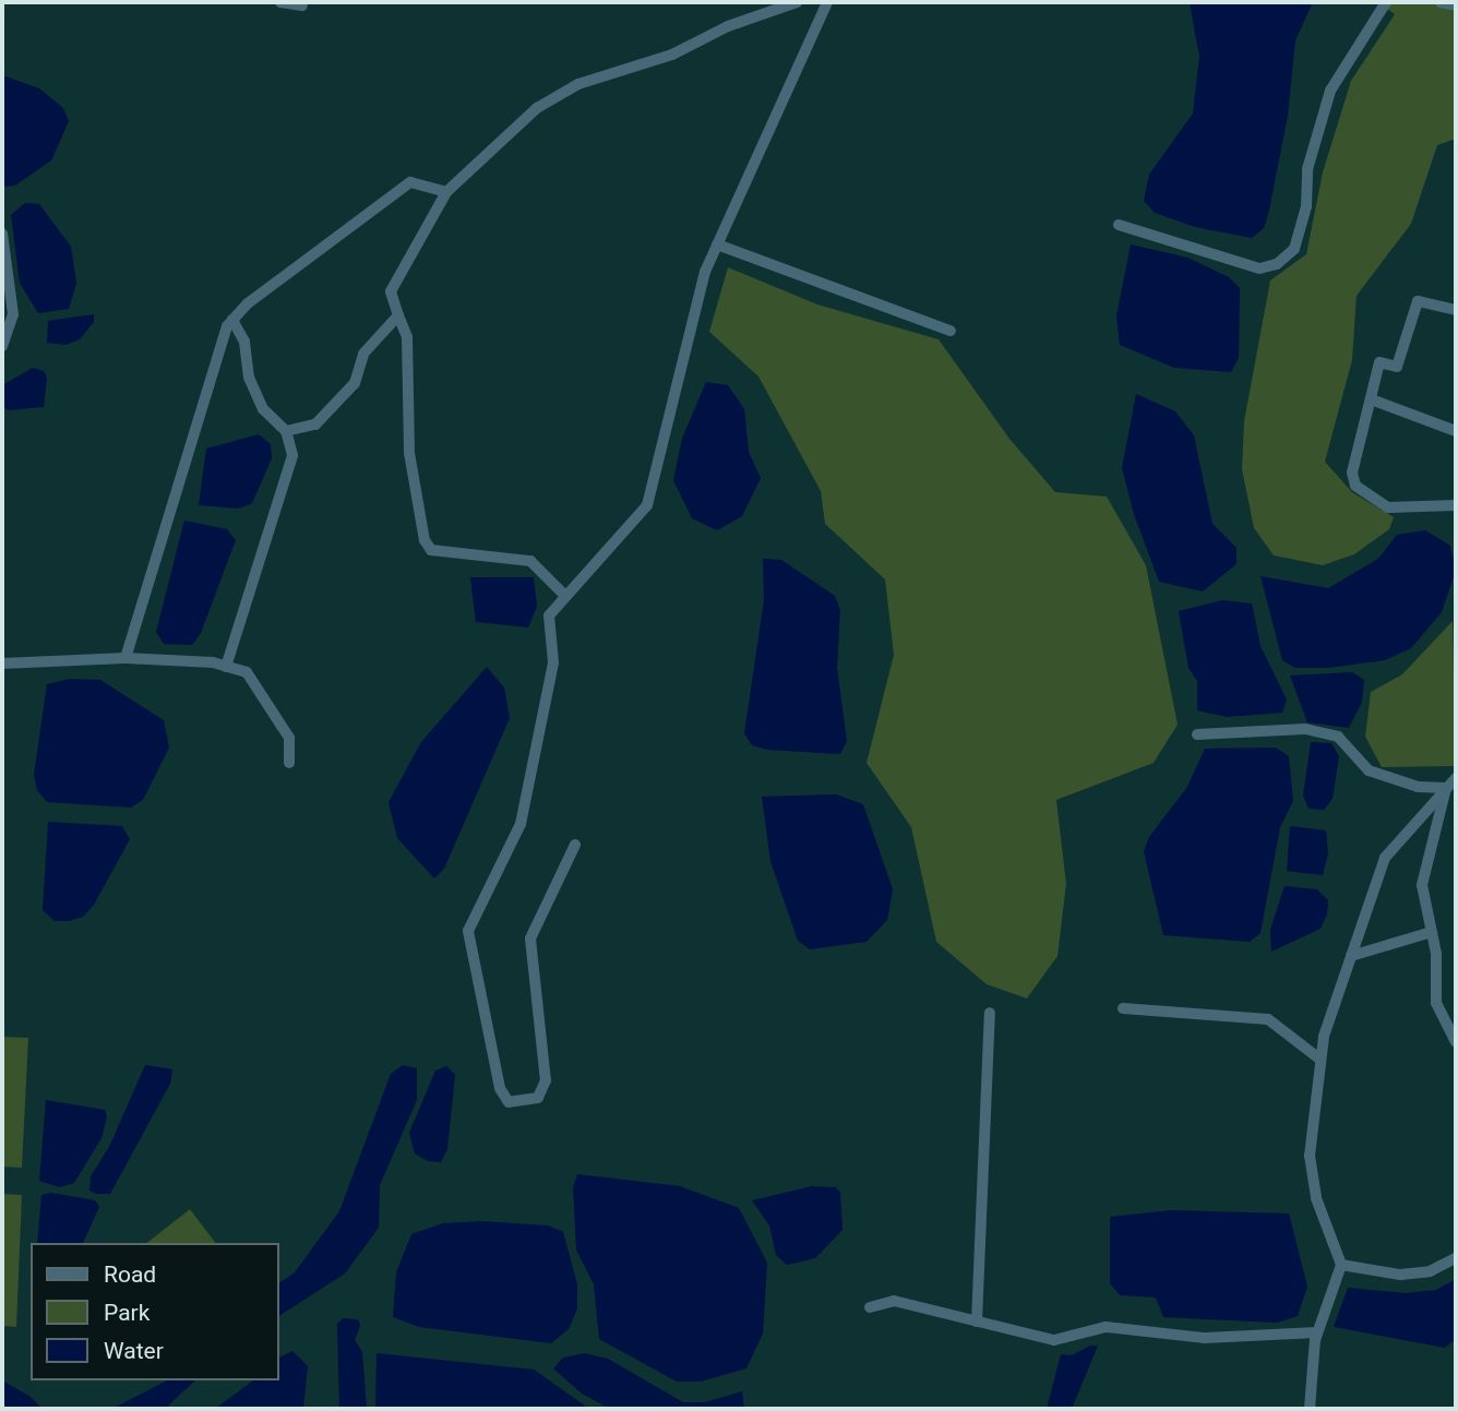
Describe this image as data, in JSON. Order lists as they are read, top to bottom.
{
  "legend": ["Road", "Park", "Water"]
}
